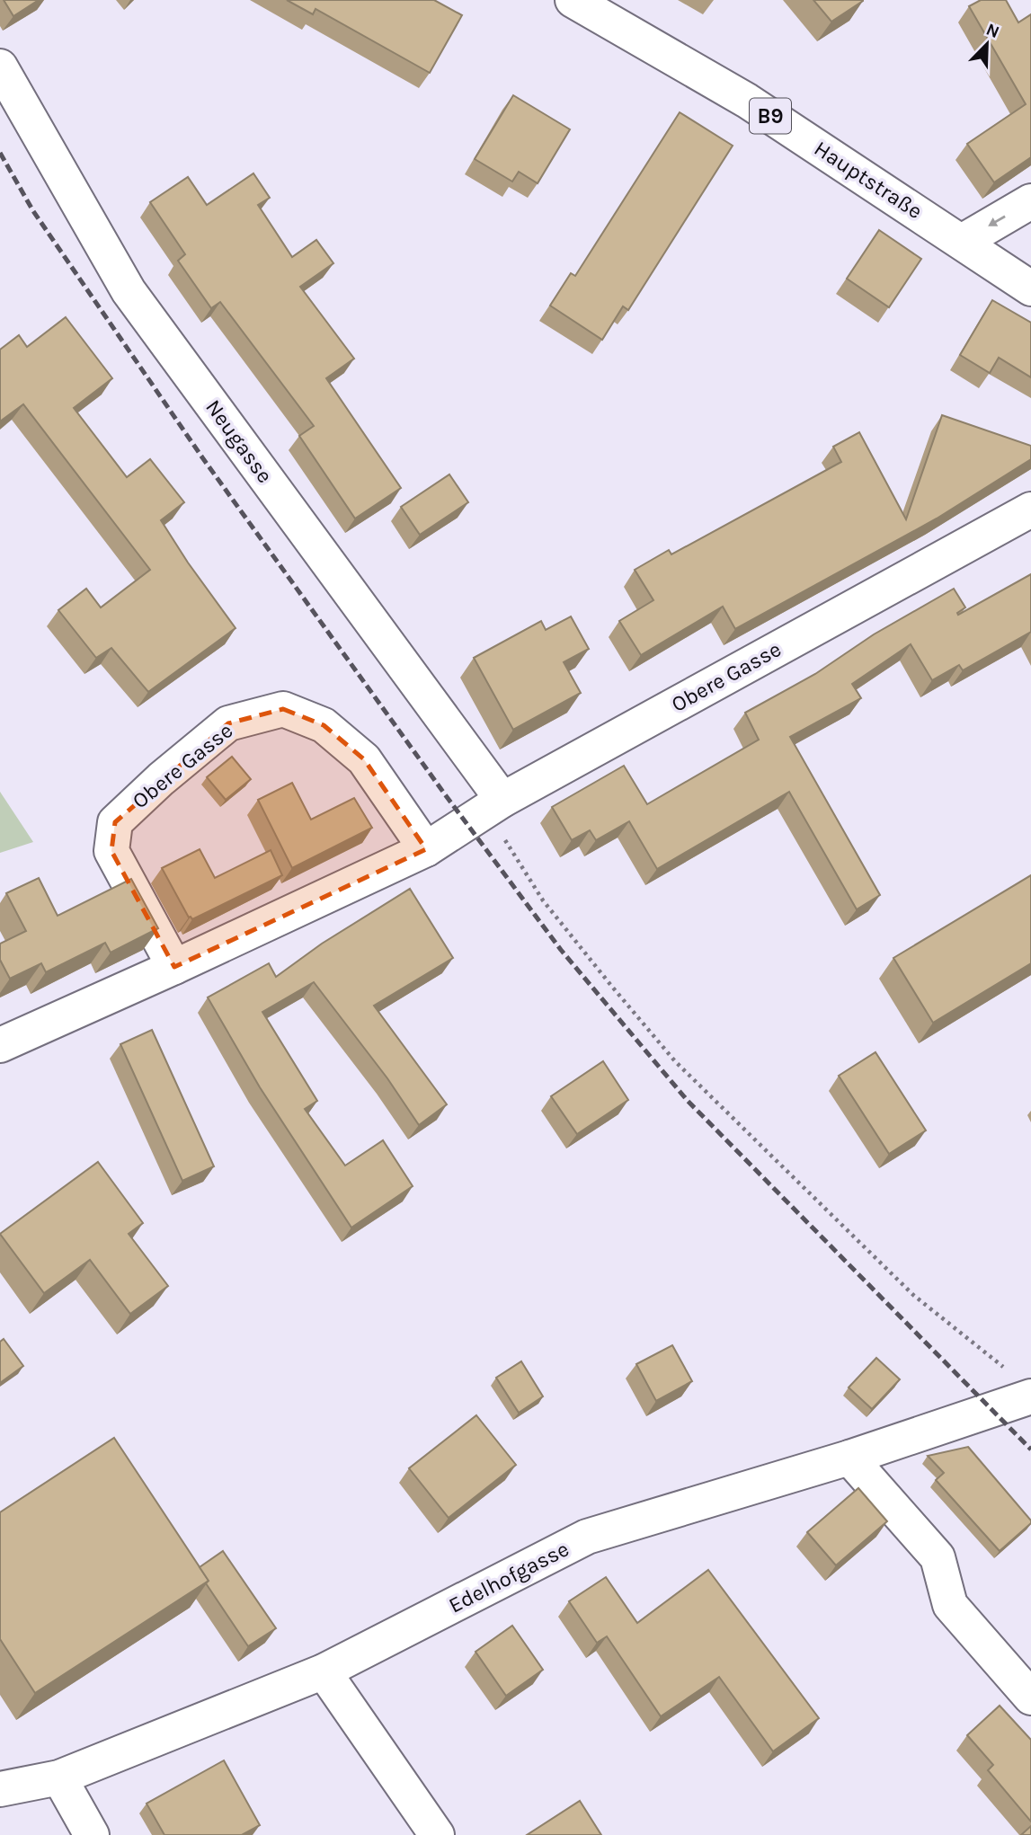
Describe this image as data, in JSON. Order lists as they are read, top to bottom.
{
  "streets": {
    "street": [
      "B9",
      "Hauptstraße",
      "Neugasse",
      "Obere Gasse",
      "Edelhofgasse"
    ]
  },
  "crossings": [
    ["Neugasse", "Obere Gasse"]
  ],
  "north": "top right"
}
